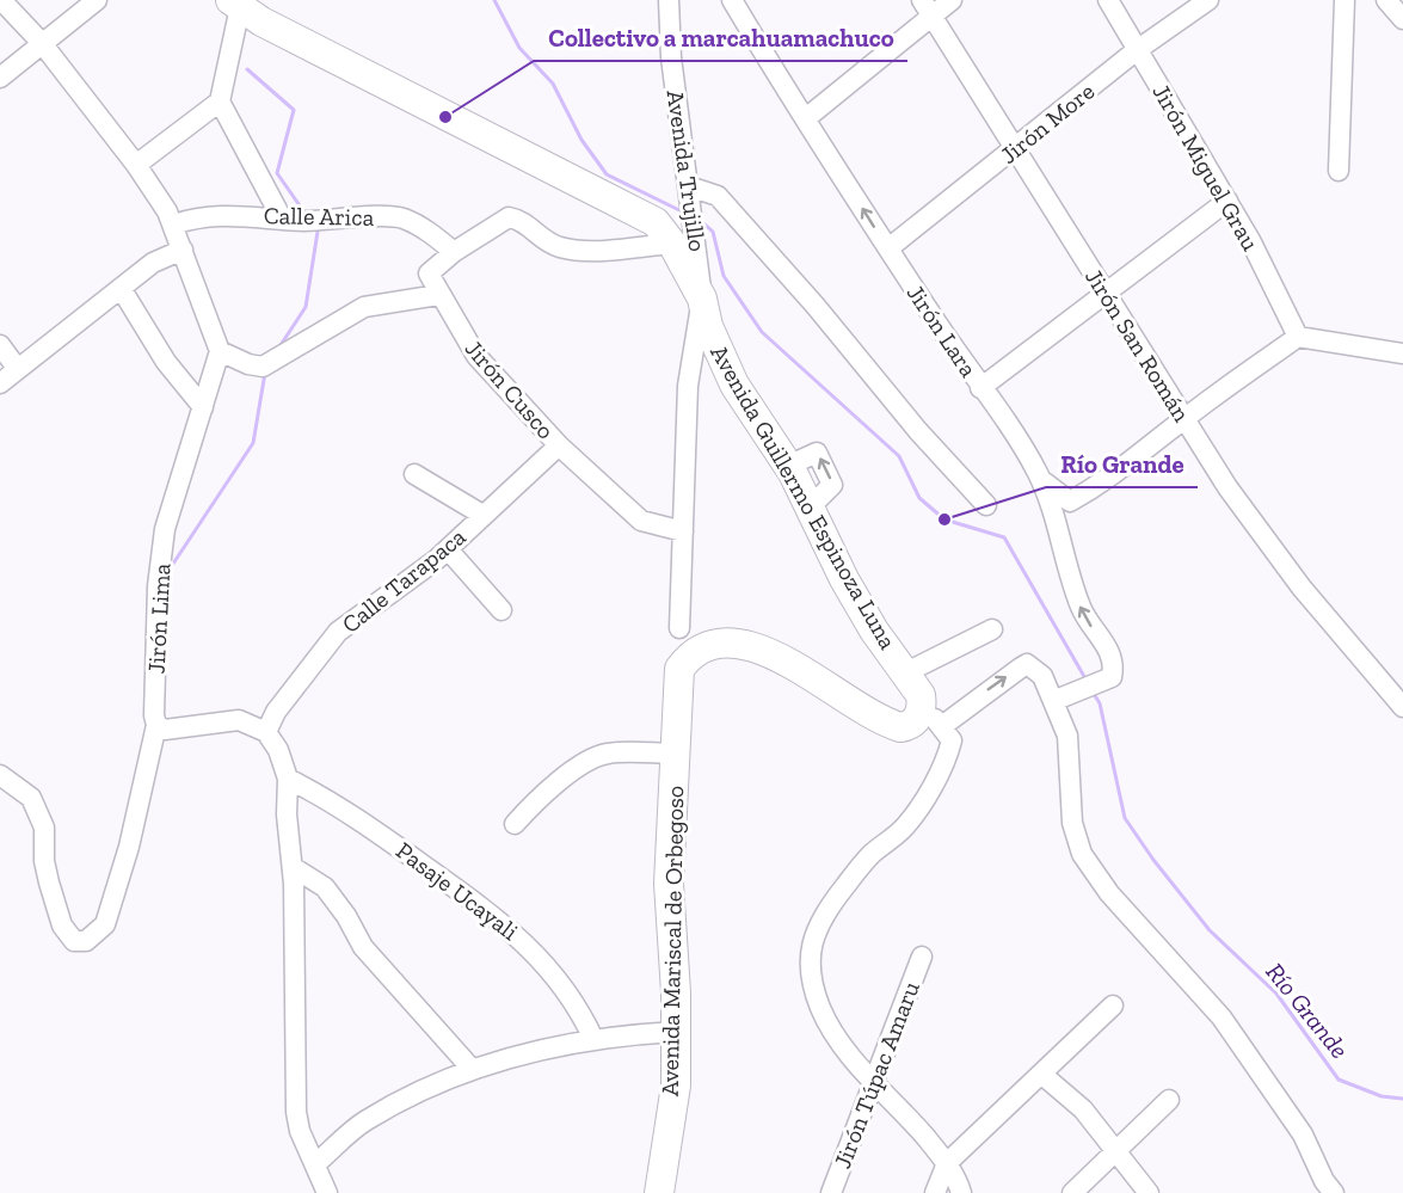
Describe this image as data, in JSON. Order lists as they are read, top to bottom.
{
  "streets": {
    "highway": ["Avenida Guillermo Espinoza Luna", "Avenida Mariscal de Orbegoso"],
    "street": [
      "Jirón More",
      "Jirón Miguel Grau",
      "Avenida Trujillo",
      "Calle Arica",
      "Jirón Lara",
      "Jirón San Román",
      "Jirón Cusco",
      "Calle Tarapaca",
      "Jirón Lima",
      "Pasaje Ucayali",
      "Jirón Túpac Amaru"
    ]
  },
  "crossings": [
    ["Jirón More", "Jirón Miguel Grau"],
    ["Jirón More", "Jirón Lara"],
    ["Jirón More", "Jirón San Román"],
    ["Avenida Trujillo", "Avenida Guillermo Espinoza Luna"],
    ["Jirón Cusco", "Calle Tarapaca"]
  ],
  "one_way": ["Jirón Lara"],
  "water": ["Río Grande"],
  "places": ["Collectivo a marcahuamachuco", "Río Grande"]
}
